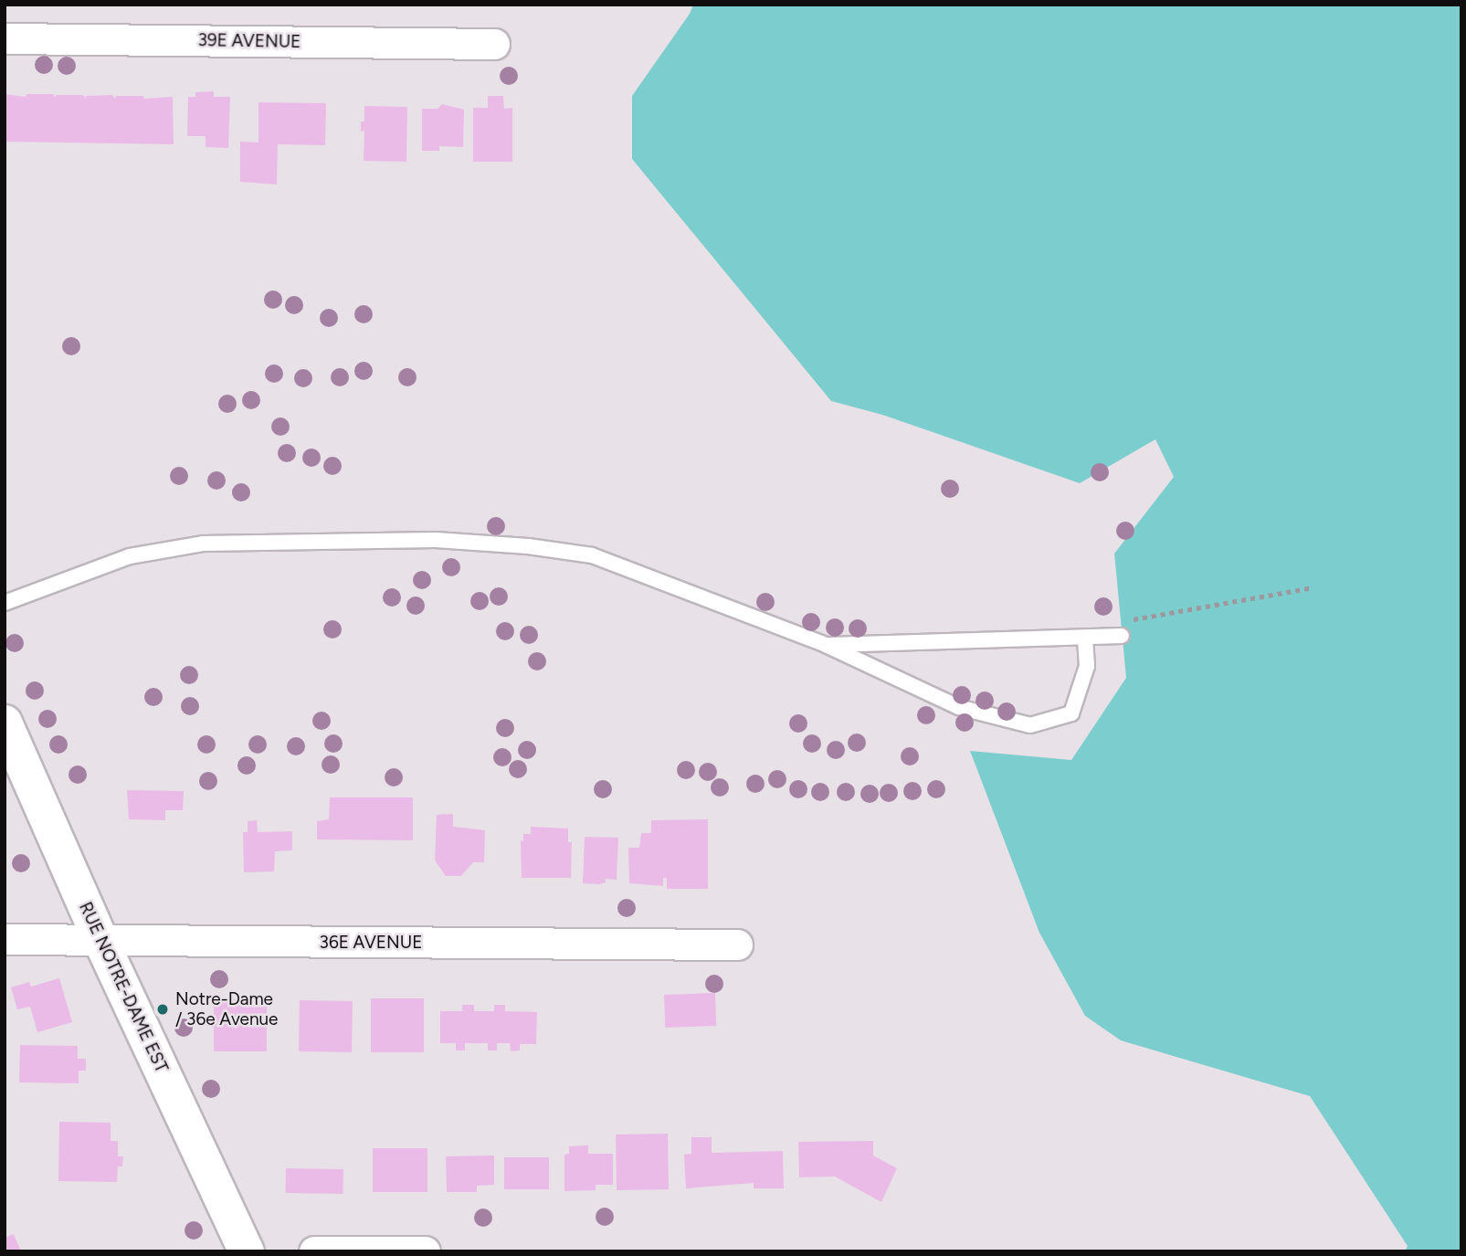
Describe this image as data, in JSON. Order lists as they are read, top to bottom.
{
  "streets": {
    "main road": ["RUE NOTRE-DAME EST"],
    "street": ["39E AVENUE", "36E AVENUE"]
  },
  "crossings": [
    ["36E AVENUE", "RUE NOTRE-DAME EST"]
  ],
  "places": ["Notre-Dame / 36e Avenue"]
}
